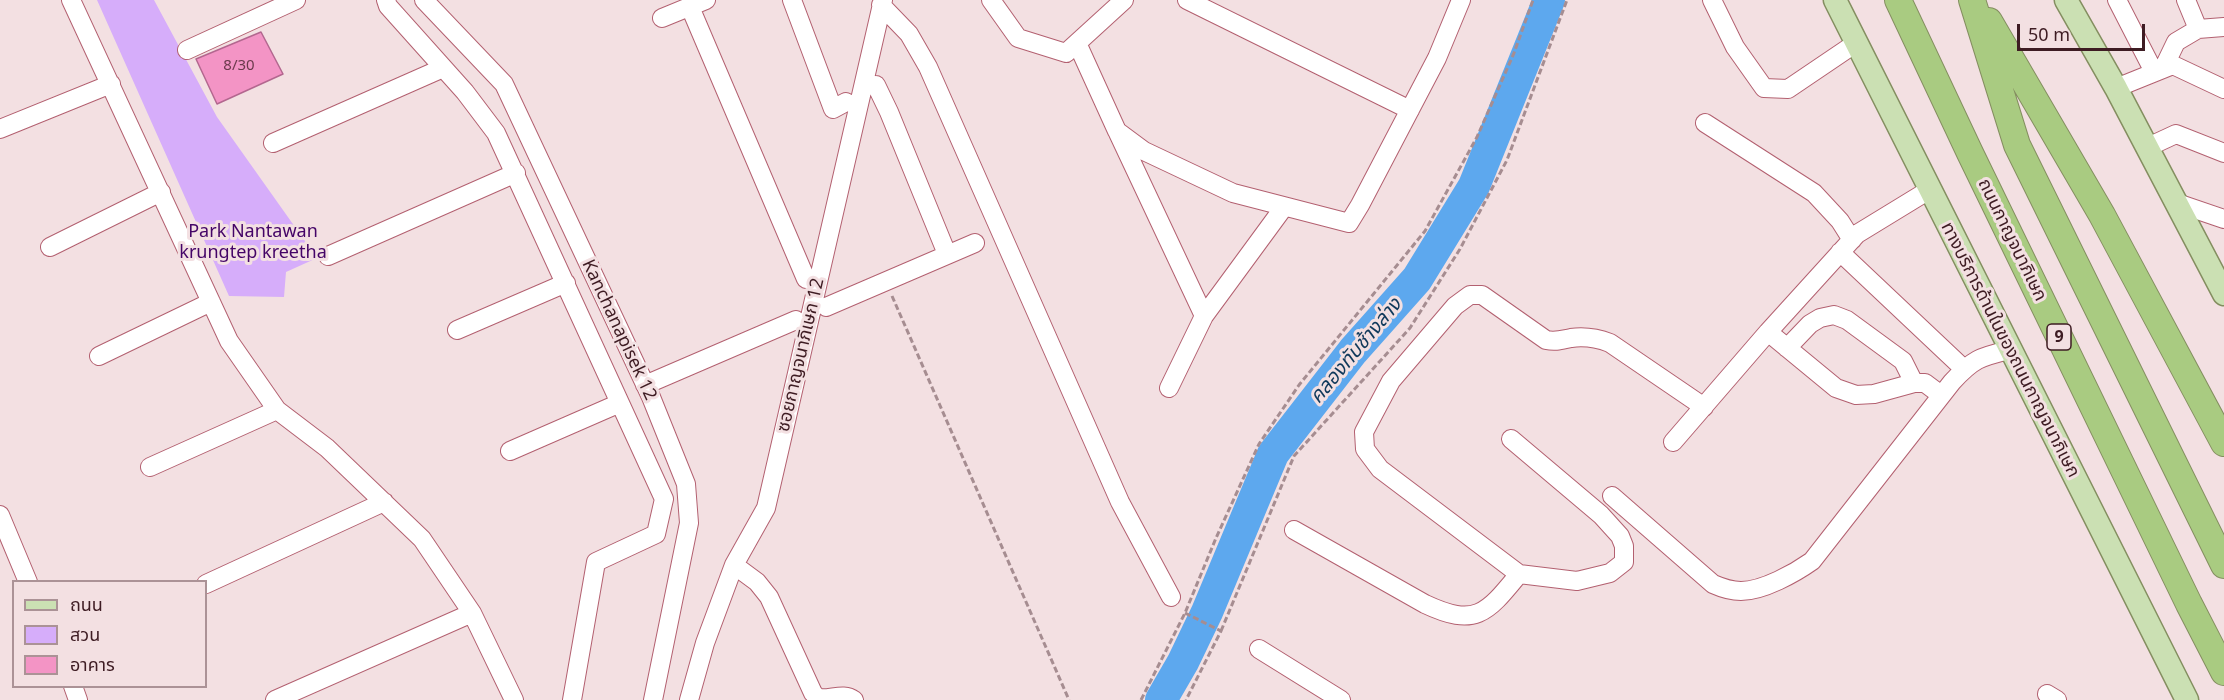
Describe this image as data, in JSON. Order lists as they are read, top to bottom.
{
  "streets": {
    "highway": ["ถนนกาญจนาภิเษก", "9"],
    "main road": ["ทางบริการด้านในของถนนกาญจนาภิเษก"],
    "street": ["Kanchanapisek 12", "ซอยกาญจนาภิเษก 12"]
  },
  "water": ["คลองทับช้างล่าง"],
  "parks": ["Park Nantawan krungtep kreetha"],
  "house_numbers": ["8/30"],
  "legend": ["ถนน", "สวน", "อาคาร"],
  "scale_bar": "50 m"
}
